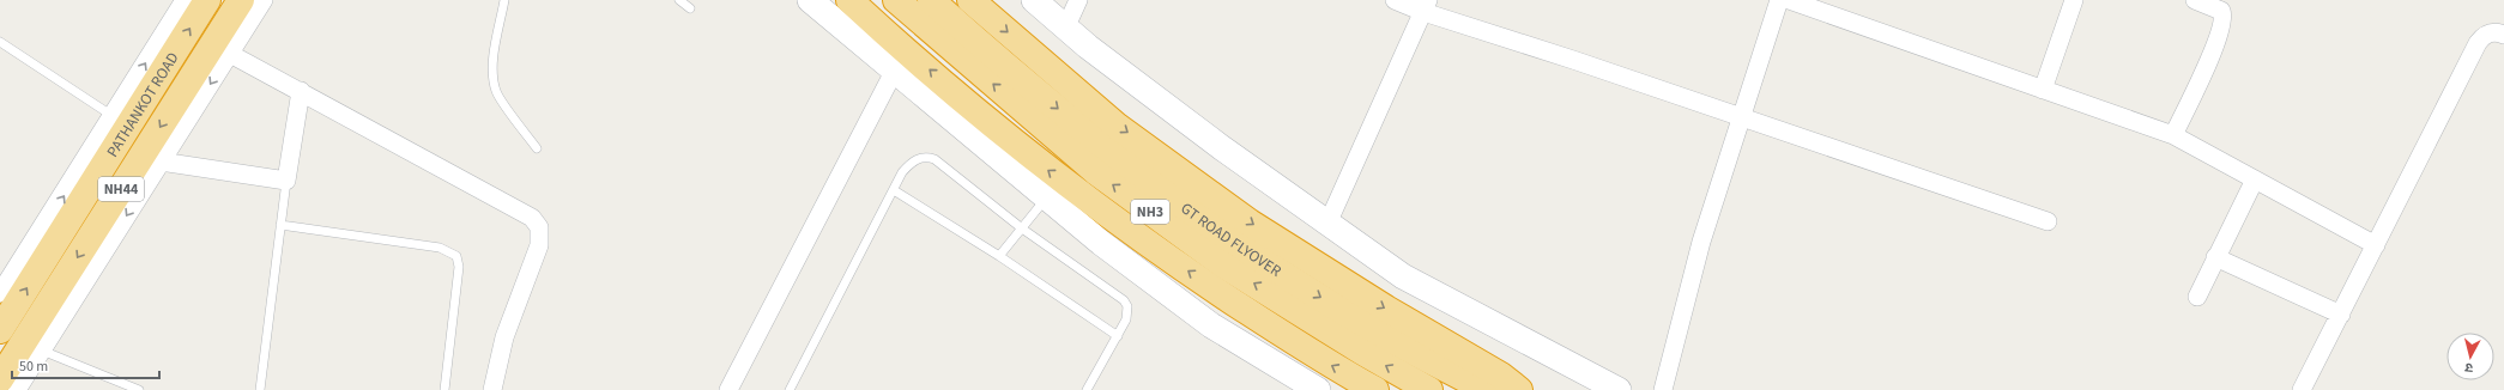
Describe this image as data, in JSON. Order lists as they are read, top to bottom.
{
  "streets": {
    "highway": [
      "PATHANKOT ROAD",
      "NH44",
      "NH3",
      "GT ROAD FLYOVER"
    ]
  },
  "scale_bar": "50 m",
  "north": "bottom"
}
